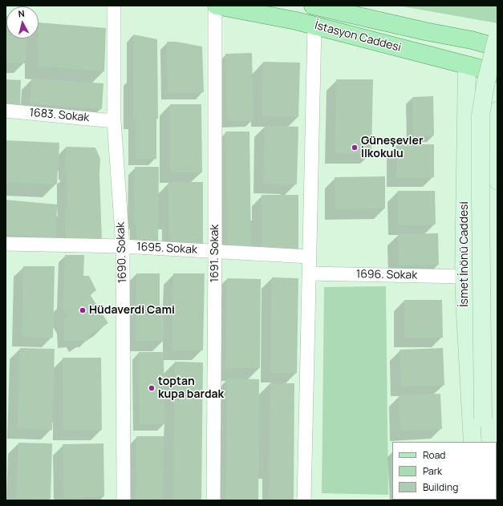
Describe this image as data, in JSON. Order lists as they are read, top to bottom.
{
  "streets": {
    "main road": ["İstasyon Caddesi", "İsmet İnönü Caddesi"],
    "street": [
      "1683. Sokak",
      "1695. Sokak",
      "1690. Sokak",
      "1691. Sokak",
      "1696. Sokak"
    ]
  },
  "crossings": [
    ["İstasyon Caddesi", "1691. Sokak"],
    ["İstasyon Caddesi", "İsmet İnönü Caddesi"],
    ["1683. Sokak", "1690. Sokak"],
    ["1695. Sokak", "1690. Sokak"],
    ["1695. Sokak", "1691. Sokak"],
    ["İsmet İnönü Caddesi", "1696. Sokak"]
  ],
  "places": ["Güneşevler İlkokulu", "Hüdaverdi Cami", "toptan kupa bardak"],
  "legend": ["Road", "Park", "Building"],
  "north": "top"
}
